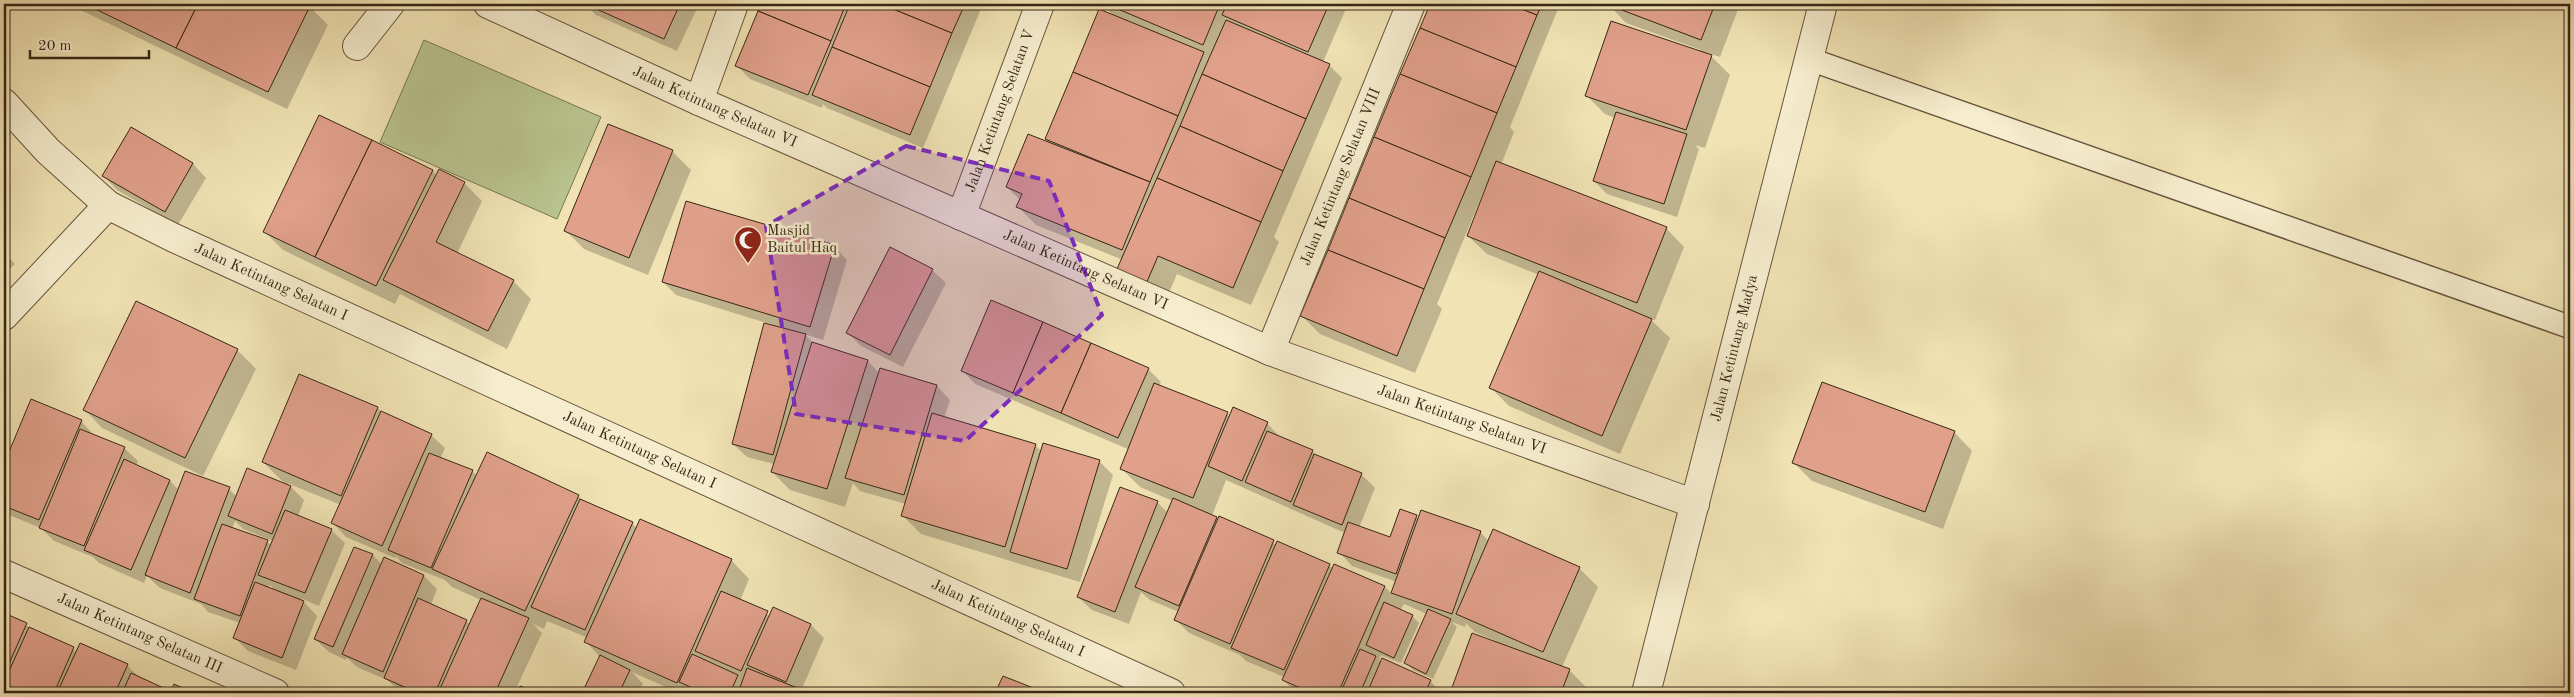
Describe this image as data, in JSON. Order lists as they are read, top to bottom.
{
  "streets": {
    "street": [
      "Jalan Ketintang Selatan VI",
      "Jalan Ketintang Selatan V",
      "Jalan Ketintang Selatan VIII",
      "Jalan Ketintang Selatan I",
      "Jalan Ketintang Madya",
      "Jalan Ketintang Selatan III"
    ]
  },
  "crossings": [
    ["Jalan Ketintang Selatan VI", "Jalan Ketintang Selatan V"],
    ["Jalan Ketintang Selatan VI", "Jalan Ketintang Selatan VIII"],
    ["Jalan Ketintang Selatan VI", "Jalan Ketintang Madya"]
  ],
  "places": {
    "mosque": ["Masjid Baitul Haq"]
  },
  "scale_bar": "20 m"
}
